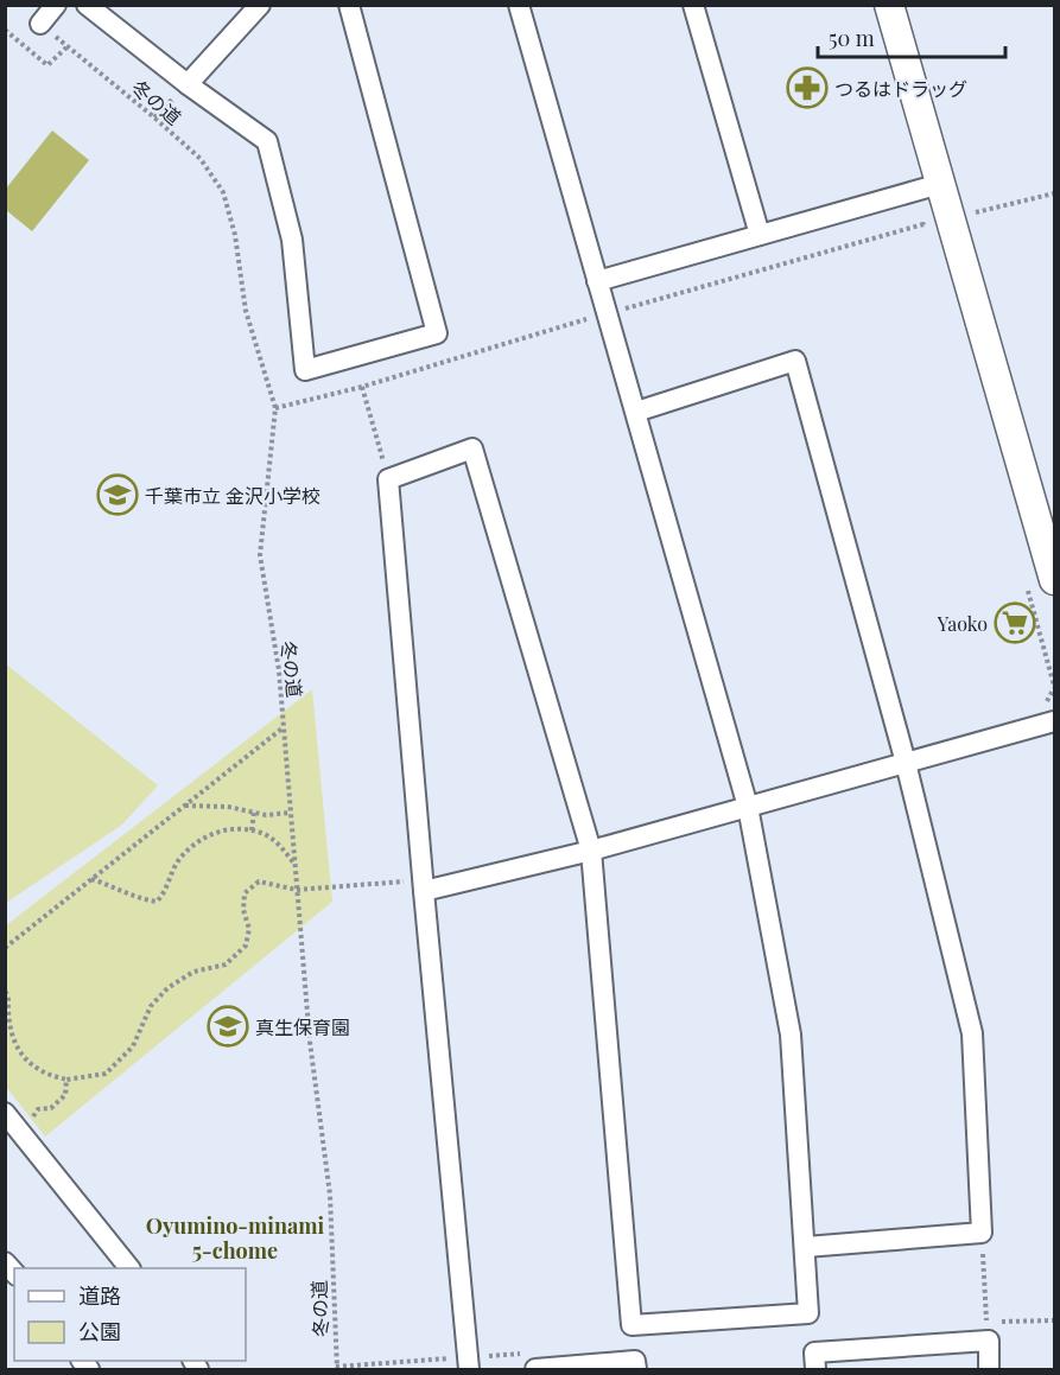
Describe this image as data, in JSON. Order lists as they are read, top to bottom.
{
  "streets": {
    "path": ["冬の道"]
  },
  "districts": ["Oyumino-minami 5-chome"],
  "places": {
    "pharmacy": ["つるはドラッグ"],
    "school or university": ["千葉市立 金沢小学校", "真生保育園"],
    "supermarket": ["Yaoko"]
  },
  "legend": ["道路", "公園"],
  "scale_bar": "50 m"
}
